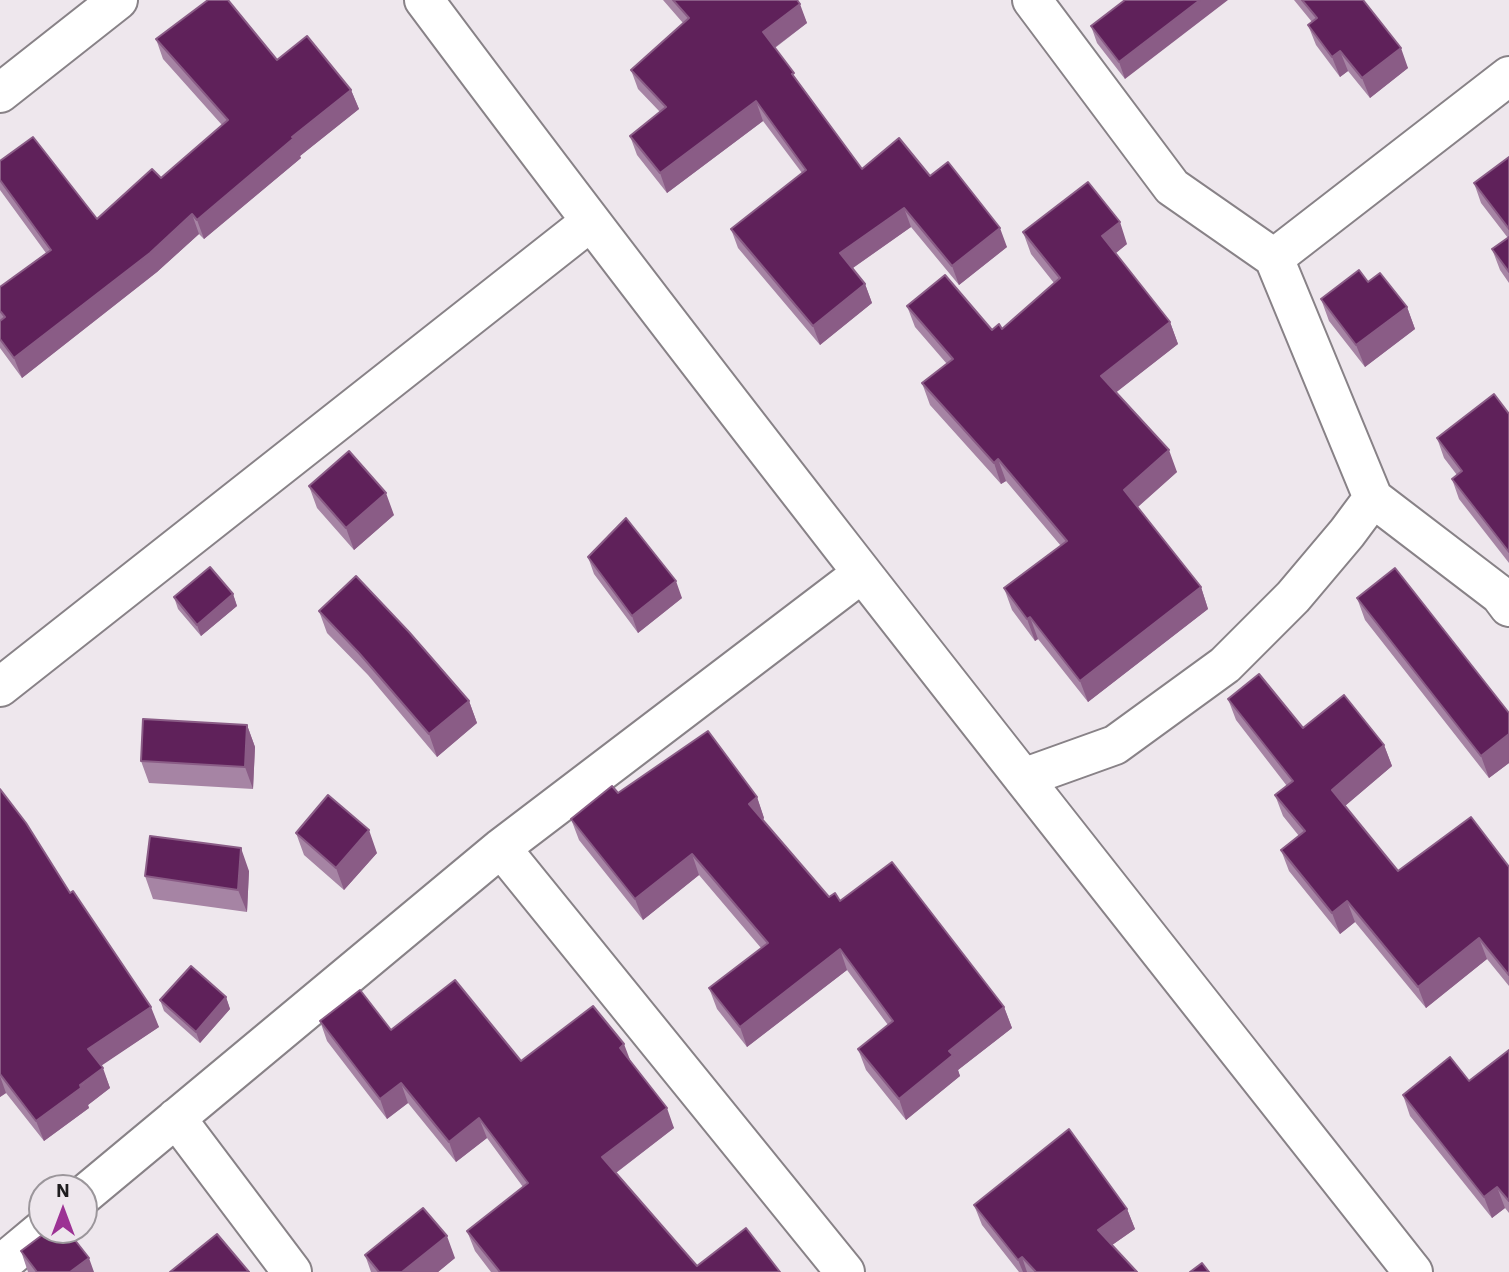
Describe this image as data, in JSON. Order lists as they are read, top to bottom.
{
  "north": "top"
}
